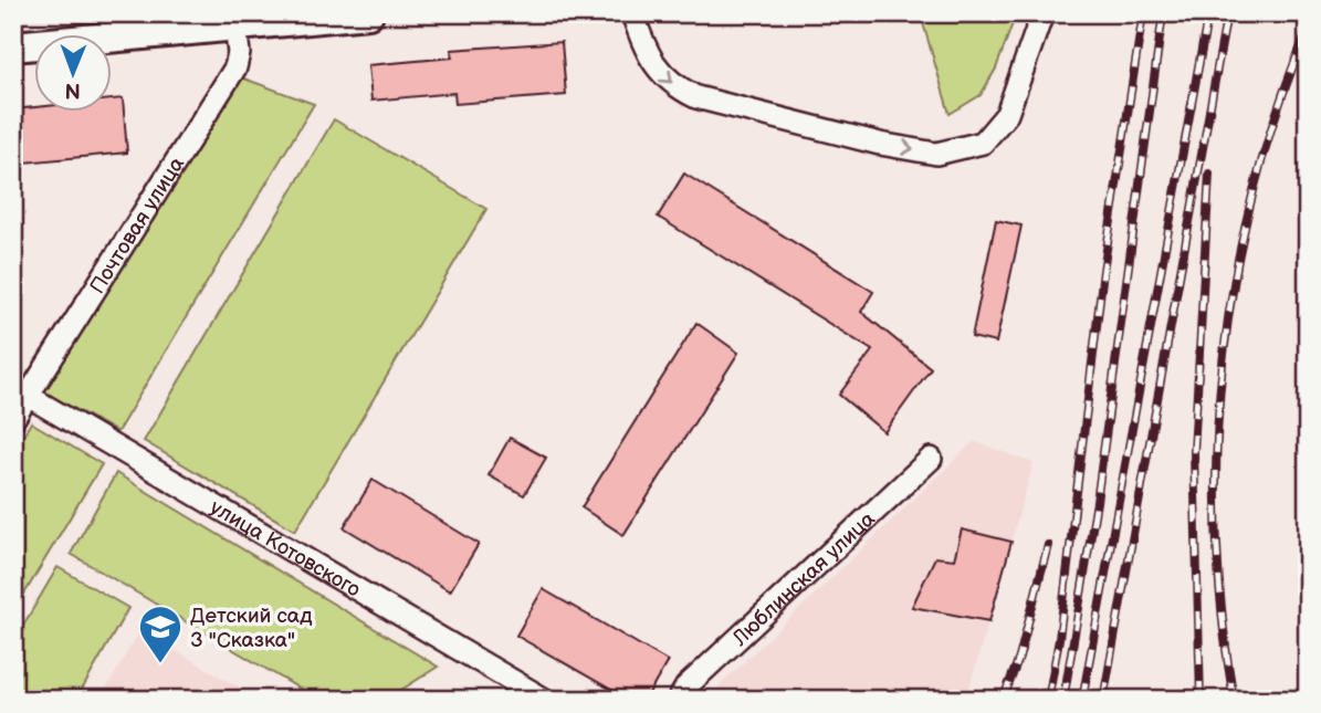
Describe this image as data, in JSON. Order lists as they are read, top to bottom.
{
  "streets": {
    "street": ["Почтовая улица", "улица Котовского", "Люблинская улица"]
  },
  "crossings": [
    ["Почтовая улица", "улица Котовского"]
  ],
  "places": {
    "school or university": ["Детский сад 3 \"Сказка\""]
  },
  "north": "bottom"
}
